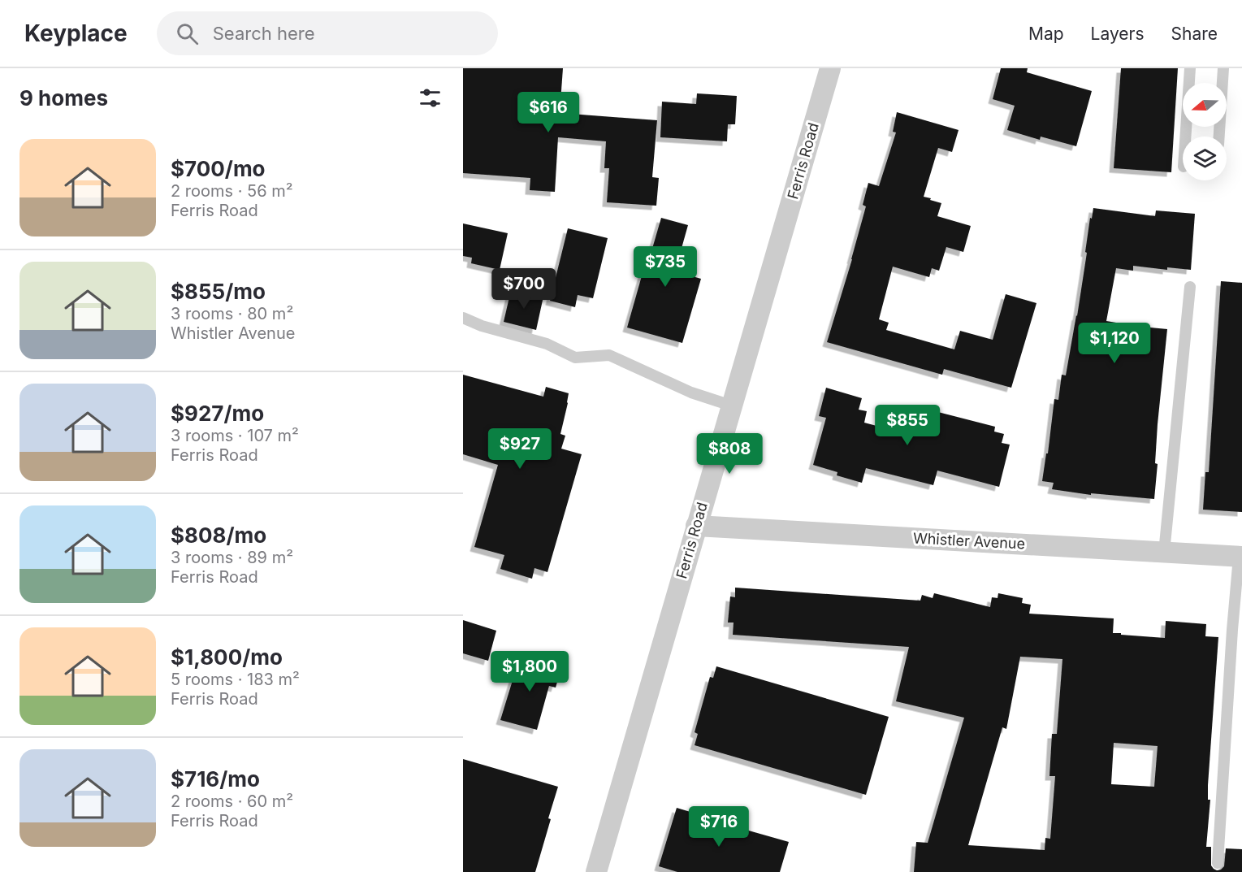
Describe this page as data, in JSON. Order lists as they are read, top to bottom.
{
  "streets": {
    "street": ["Ferris Road", "Whistler Avenue"]
  },
  "crossings": [
    ["Ferris Road", "Whistler Avenue"]
  ],
  "north": "left",
  "page": {
    "header": "Keyplace",
    "search": "Search here",
    "nav": ["Map", "Layers", "Share"],
    "heading": "9 homes",
    "price": [
      "$616",
      "$735",
      "$700",
      "$1,120",
      "$855",
      "$927",
      "$808",
      "$1,800",
      "$716"
    ],
    "list": [
      {
        "name": "$700/mo",
        "note": "2 rooms · 56 m² · Ferris Road"
      },
      {
        "name": "$855/mo",
        "note": "3 rooms · 80 m² · Whistler Avenue"
      },
      {
        "name": "$927/mo",
        "note": "3 rooms · 107 m² · Ferris Road"
      },
      {
        "name": "$808/mo",
        "note": "3 rooms · 89 m² · Ferris Road"
      },
      {
        "name": "$1,800/mo",
        "note": "5 rooms · 183 m² · Ferris Road"
      },
      {
        "name": "$716/mo",
        "note": "2 rooms · 60 m² · Ferris Road"
      }
    ]
  }
}
